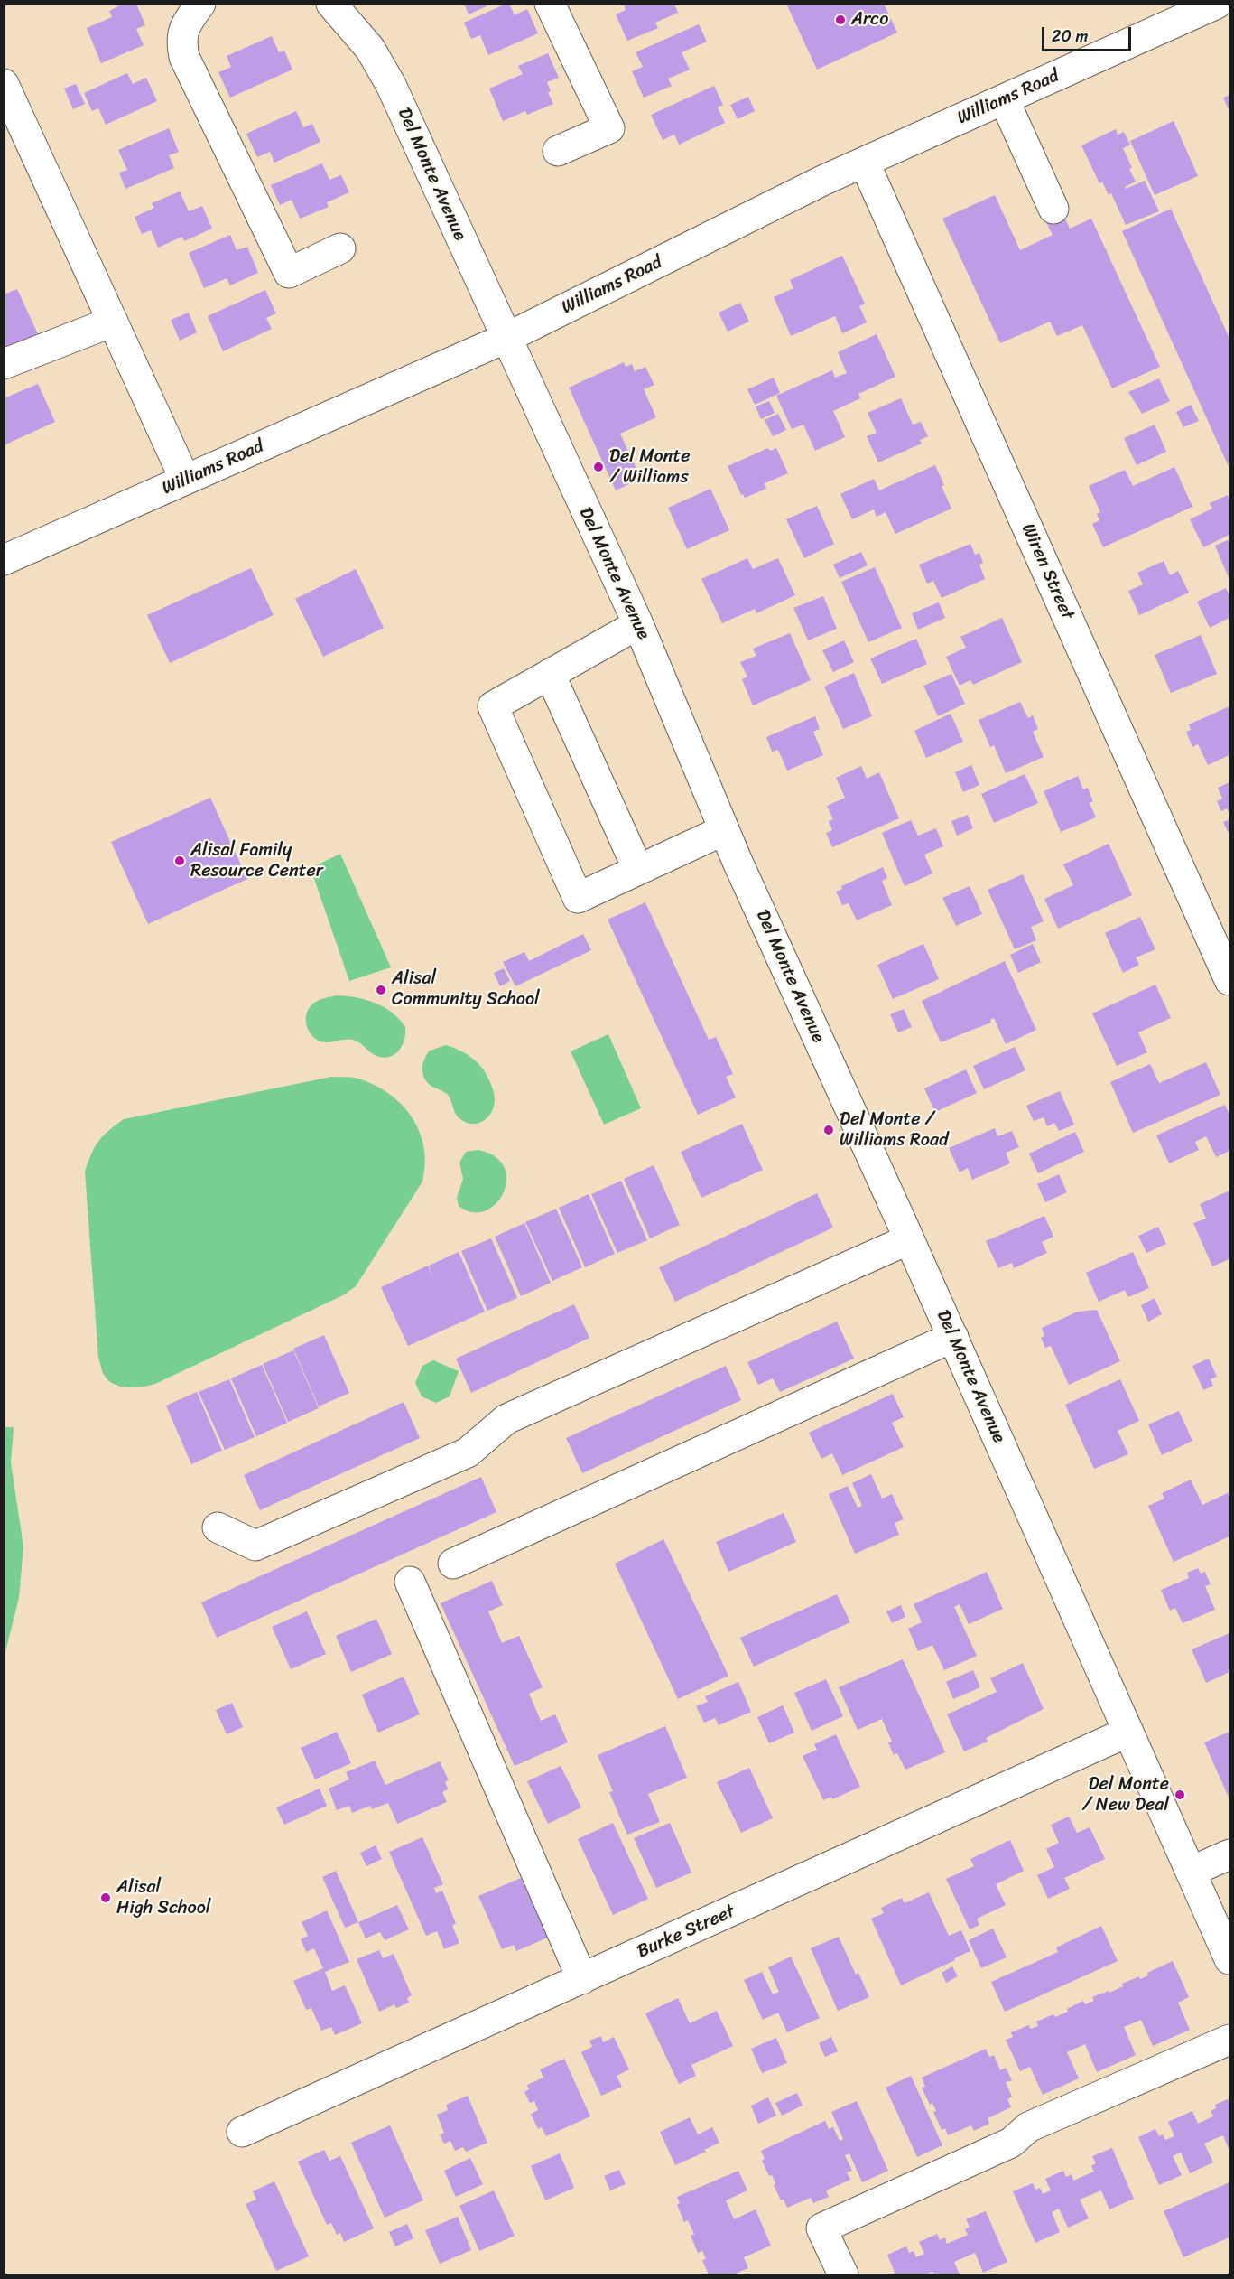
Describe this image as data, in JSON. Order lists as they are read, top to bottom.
{
  "streets": {
    "street": [
      "Williams Road",
      "Del Monte Avenue",
      "Wiren Street",
      "Burke Street"
    ]
  },
  "crossings": [
    ["Williams Road", "Del Monte Avenue"],
    ["Williams Road", "Wiren Street"],
    ["Del Monte Avenue", "Burke Street"]
  ],
  "places": [
    "Arco",
    "Del Monte / Williams",
    "Alisal Family Resource Center",
    "Alisal Community School",
    "Del Monte / Williams Road",
    "Del Monte / New Deal",
    "Alisal High School"
  ],
  "scale_bar": "20 m"
}
